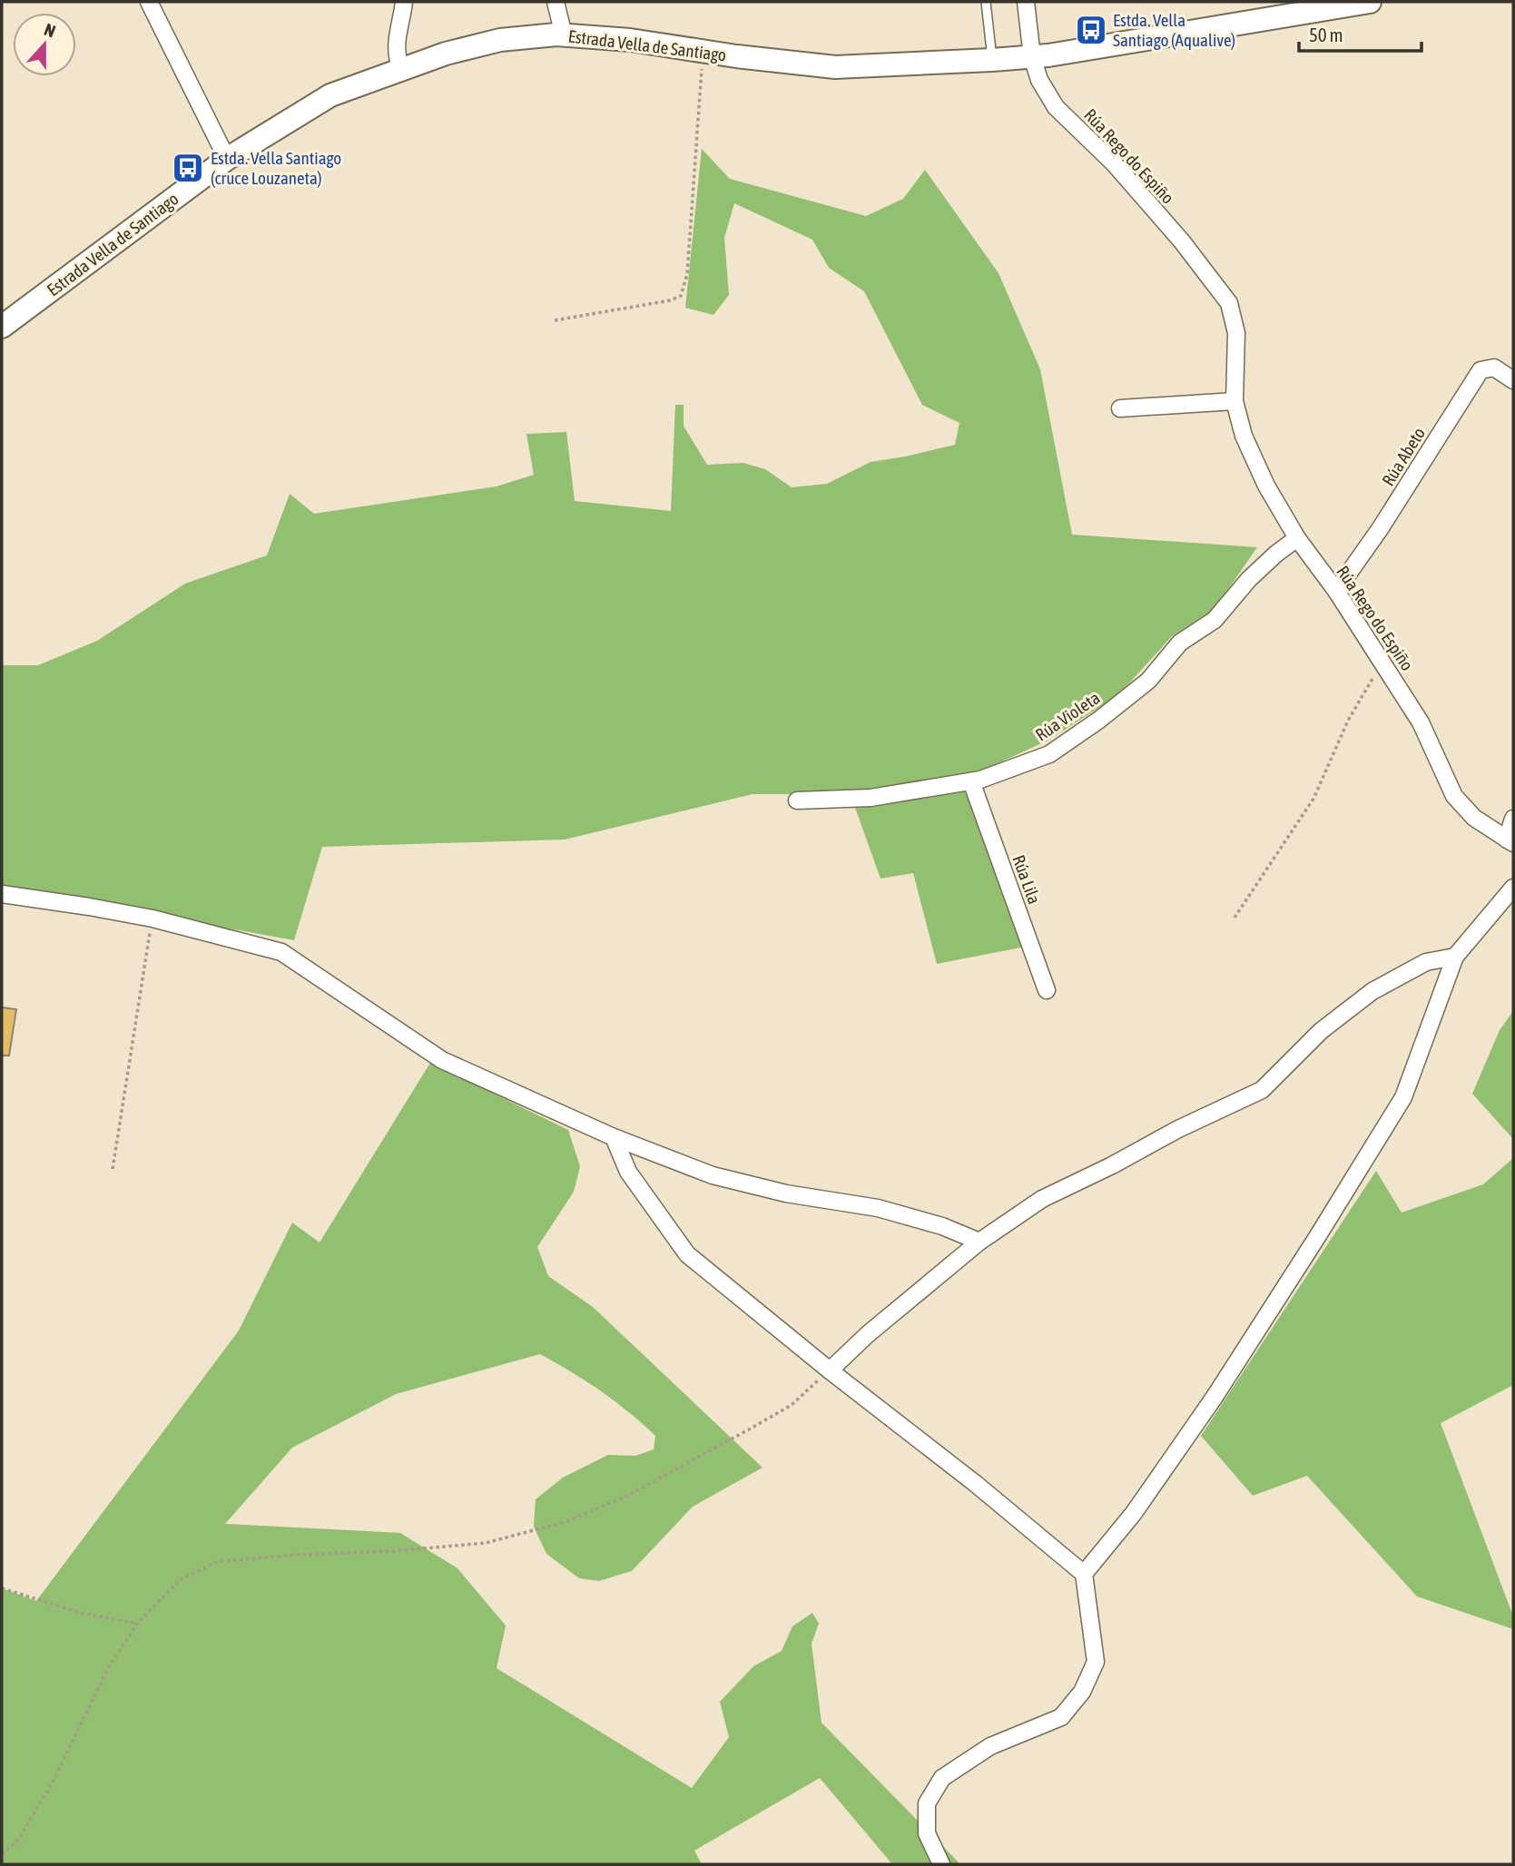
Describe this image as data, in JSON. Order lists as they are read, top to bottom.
{
  "streets": {
    "main road": ["Estrada Vella de Santiago"],
    "street": [
      "Rúa Rego do Espiño",
      "Rúa Abeto",
      "Rúa Violeta",
      "Rúa Lila"
    ]
  },
  "crossings": [
    ["Estrada Vella de Santiago", "Rúa Rego do Espiño"],
    ["Rúa Rego do Espiño", "Rúa Abeto"],
    ["Rúa Rego do Espiño", "Rúa Violeta"],
    ["Rúa Violeta", "Rúa Lila"]
  ],
  "places": {
    "bus stop": ["Estda. Vella Santiago (Aqualive)", "Estda. Vella Santiago (cruce Louzaneta)"]
  },
  "scale_bar": "50 m",
  "north": "top"
}
